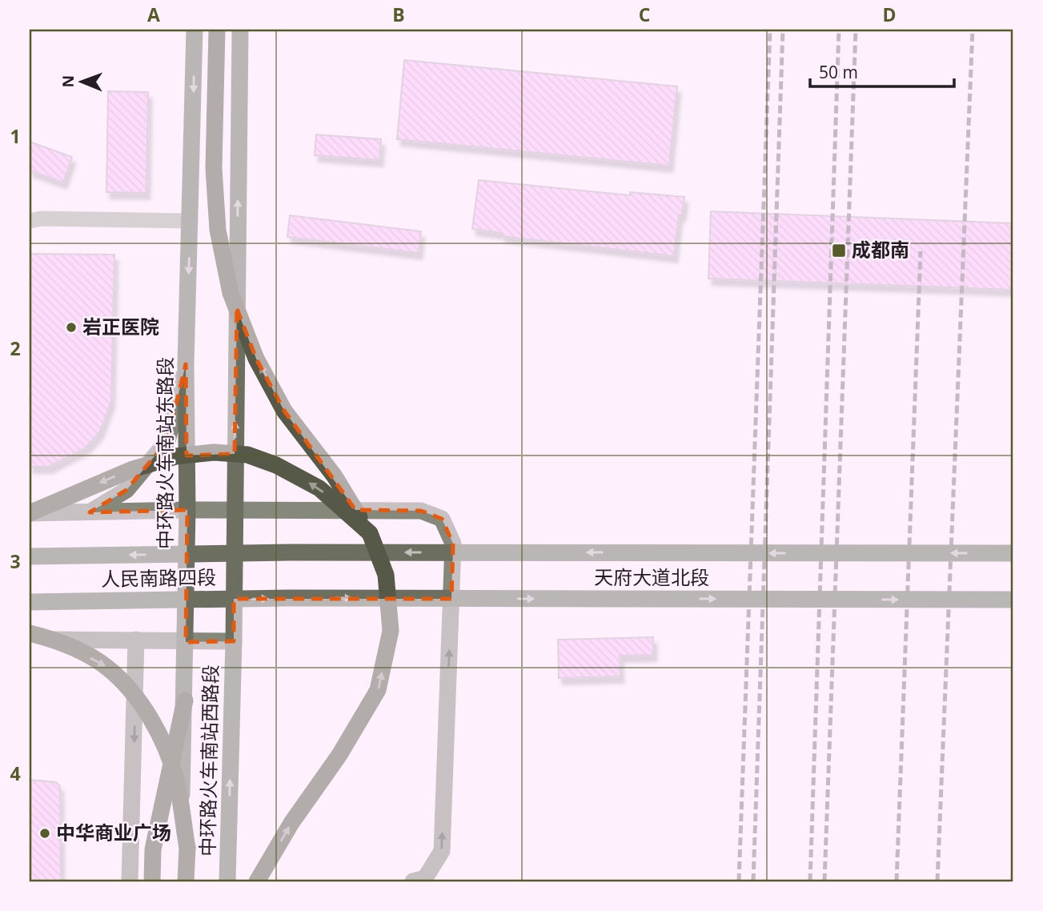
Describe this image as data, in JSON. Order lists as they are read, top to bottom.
{
  "streets": {
    "main road": [
      "中环路火车南站东路段",
      "天府大道北段",
      "人民南路四段",
      "中环路火车南站西路段"
    ]
  },
  "crossings": [
    ["中环路火车南站东路段", "中环路火车南站西路段"],
    ["天府大道北段", "人民南路四段"]
  ],
  "places": {
    "transit": ["成都南"],
    "other": ["岩正医院", "中华商业广场"]
  },
  "scale_bar": "50 m",
  "north": "left",
  "grid": {
    "columns": [
      "A",
      "B",
      "C",
      "D"
    ],
    "rows": [
      "1",
      "2",
      "3",
      "4"
    ]
  }
}
